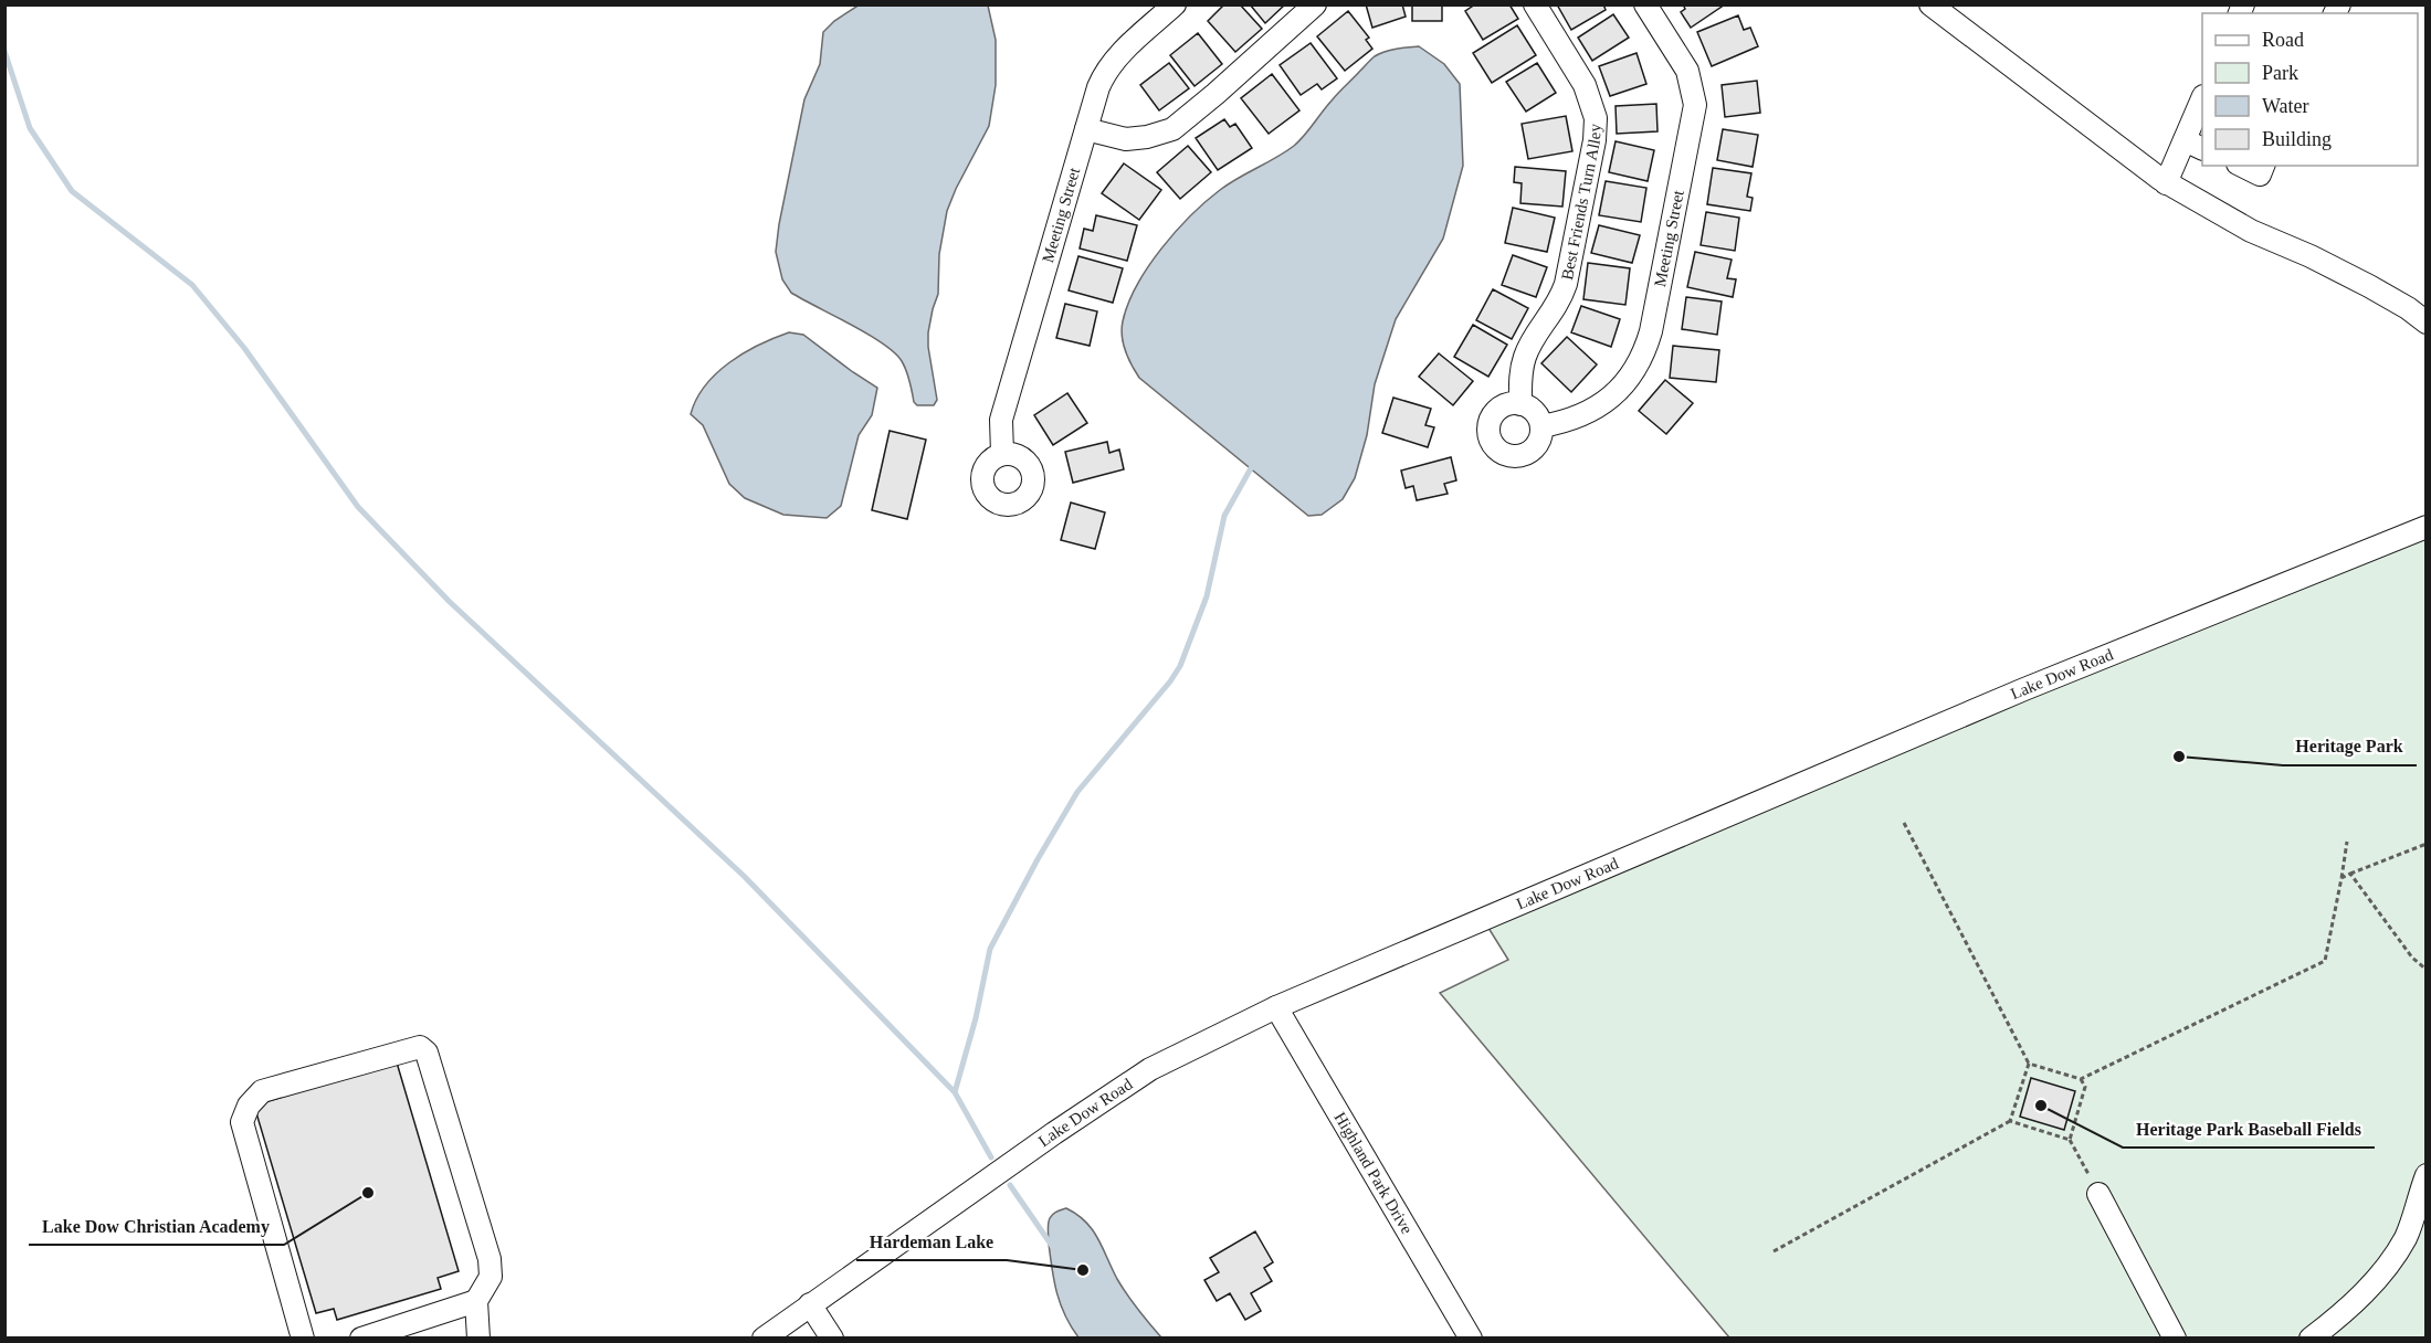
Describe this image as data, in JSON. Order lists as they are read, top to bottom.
{
  "streets": {
    "street": [
      "Best Friends Turn Alley",
      "Meeting Street",
      "Lake Dow Road",
      "Highland Park Drive"
    ]
  },
  "crossings": [
    ["Best Friends Turn Alley", "Meeting Street"],
    ["Lake Dow Road", "Highland Park Drive"]
  ],
  "places": [
    "Heritage Park",
    "Heritage Park Baseball Fields",
    "Lake Dow Christian Academy",
    "Hardeman Lake"
  ],
  "legend": [
    "Road",
    "Park",
    "Water",
    "Building"
  ]
}
